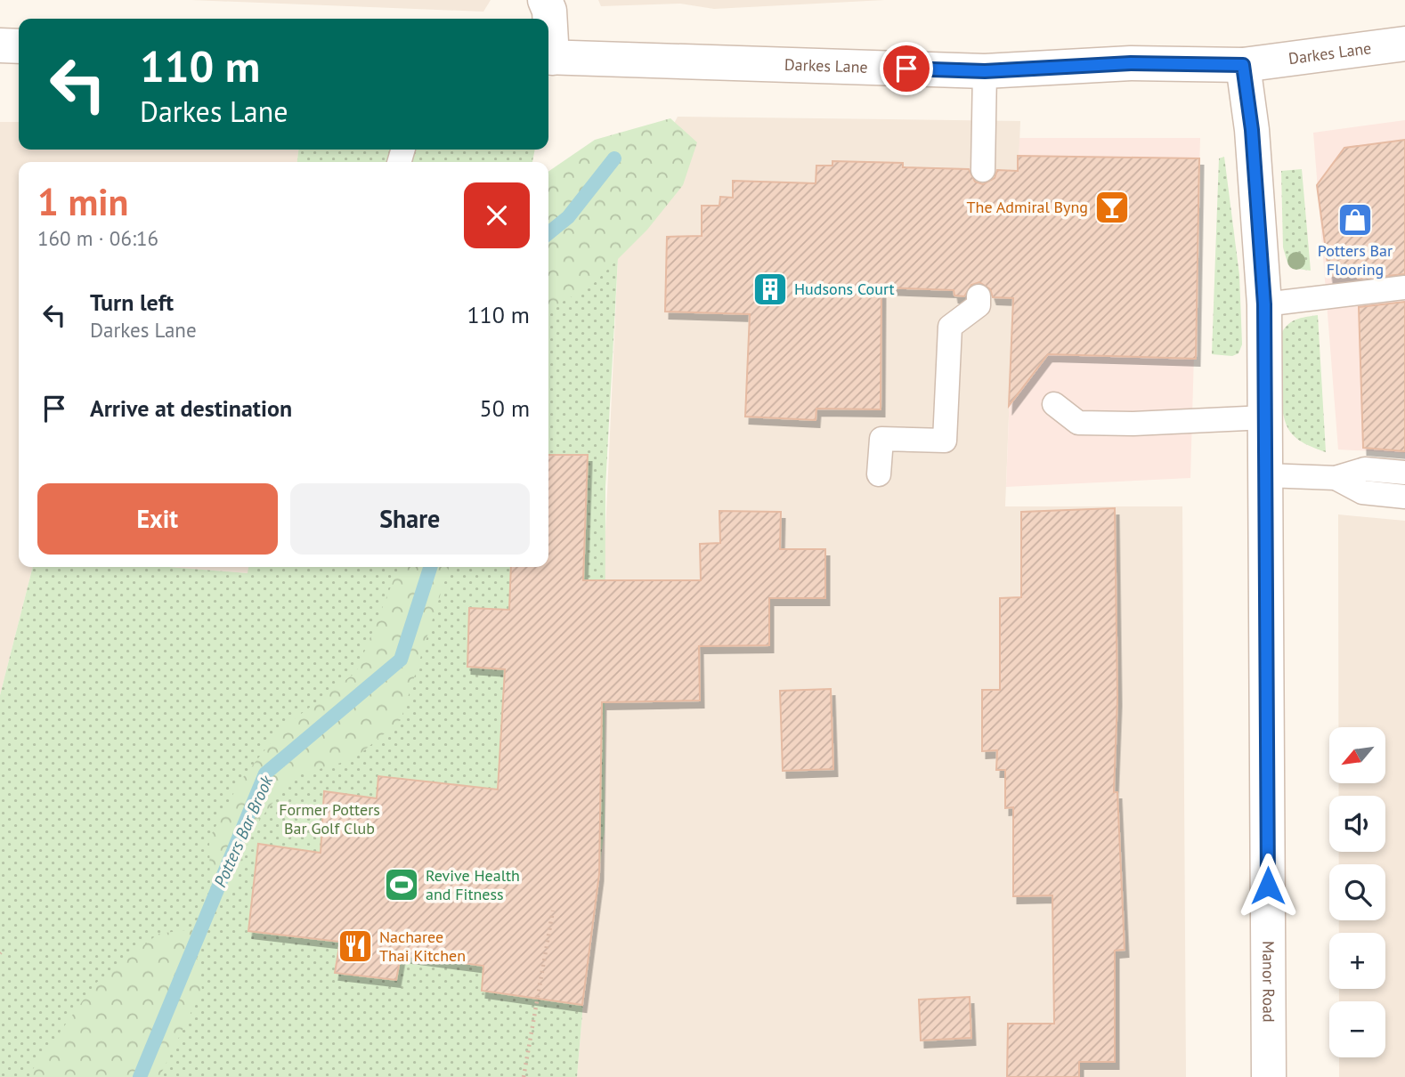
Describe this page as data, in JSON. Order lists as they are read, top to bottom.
{
  "streets": {
    "street": ["Darkes Lane", "Manor Road"]
  },
  "crossings": [
    ["Darkes Lane", "Manor Road"]
  ],
  "water": ["Potters Bar Brook"],
  "parks": ["Former Potters Bar Golf Club"],
  "places": {
    "bar": ["The Admiral Byng"],
    "shop": ["Potters Bar Flooring"],
    "building": ["Hudsons Court"],
    "sports": ["Revive Health and Fitness"],
    "restaurant": ["Nacharee Thai Kitchen"]
  },
  "north": "bottom left",
  "page": {
    "turn": ["110 m", "Darkes Lane"],
    "heading": ["1 min", "160 m · 06:16"],
    "list": [
      {
        "name": "Turn left",
        "note": "Darkes Lane",
        "value": "110 m"
      },
      {
        "name": "Arrive at destination",
        "value": "50 m"
      }
    ],
    "buttons": ["Exit", "Share"],
    "map_buttons": ["+", "−"]
  }
}
